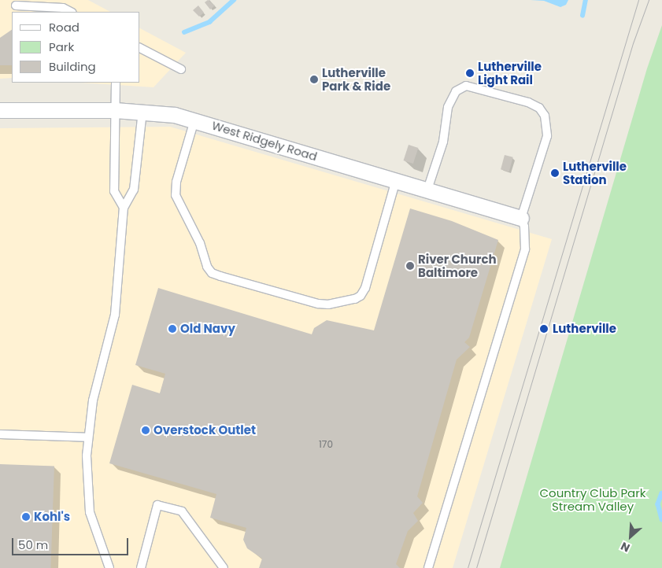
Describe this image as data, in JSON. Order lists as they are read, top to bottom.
{
  "streets": {
    "street": ["West Ridgely Road"]
  },
  "parks": ["Country Club Park Stream Valley"],
  "places": [
    "Lutherville Light Rail",
    "Lutherville Park & Ride",
    "Lutherville Station",
    "River Church Baltimore",
    "Old Navy",
    "Lutherville",
    "Overstock Outlet",
    "Kohl's"
  ],
  "house_numbers": ["170"],
  "legend": ["Road", "Park", "Building"],
  "scale_bar": "50 m",
  "north": "bottom left"
}
